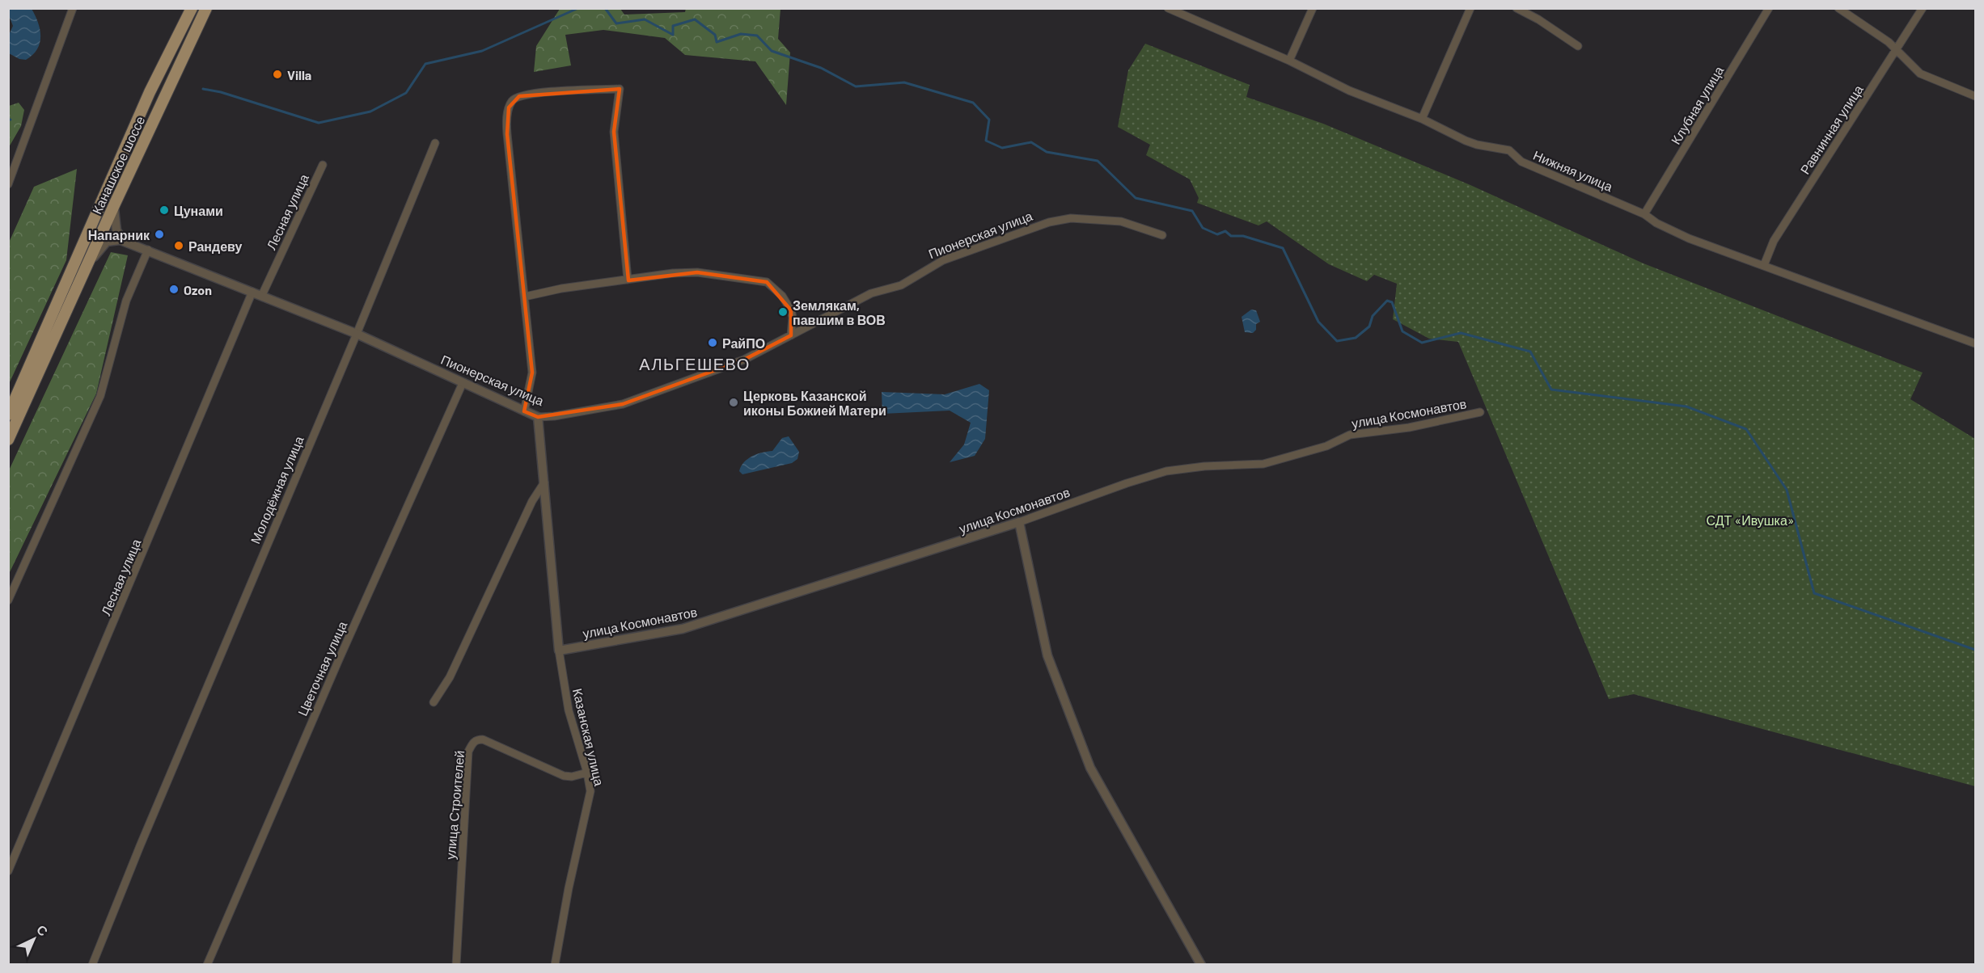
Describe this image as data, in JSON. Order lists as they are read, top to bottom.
{
  "streets": {
    "main road": ["Канашское шоссе", "Пионерская улица"],
    "street": [
      "Клубная улица",
      "Равнинная улица",
      "Нижняя улица",
      "Лесная улица",
      "улица Космонавтов",
      "Молодёжная улица",
      "Цветочная улица",
      "Казанская улица",
      "улица Строителей"
    ]
  },
  "crossings": [
    ["Клубная улица", "Нижняя улица"],
    ["Равнинная улица", "Нижняя улица"],
    ["Канашское шоссе", "Пионерская улица"],
    ["Лесная улица", "Пионерская улица"],
    ["Пионерская улица", "Молодёжная улица"],
    ["Пионерская улица", "Цветочная улица"],
    ["Пионерская улица", "Казанская улица"],
    ["улица Космонавтов", "Казанская улица"],
    ["Казанская улица", "улица Строителей"]
  ],
  "districts": ["АЛЬГЕШЕВО"],
  "parks": ["СДТ «Ивушка»"],
  "places": [
    "Villa",
    "Цунами",
    "Напарник",
    "Рандеву",
    "Ozon",
    "Землякам, павшим в ВОВ",
    "РайПО",
    "Церковь Казанской иконы Божией Матери"
  ],
  "north": "top right"
}
